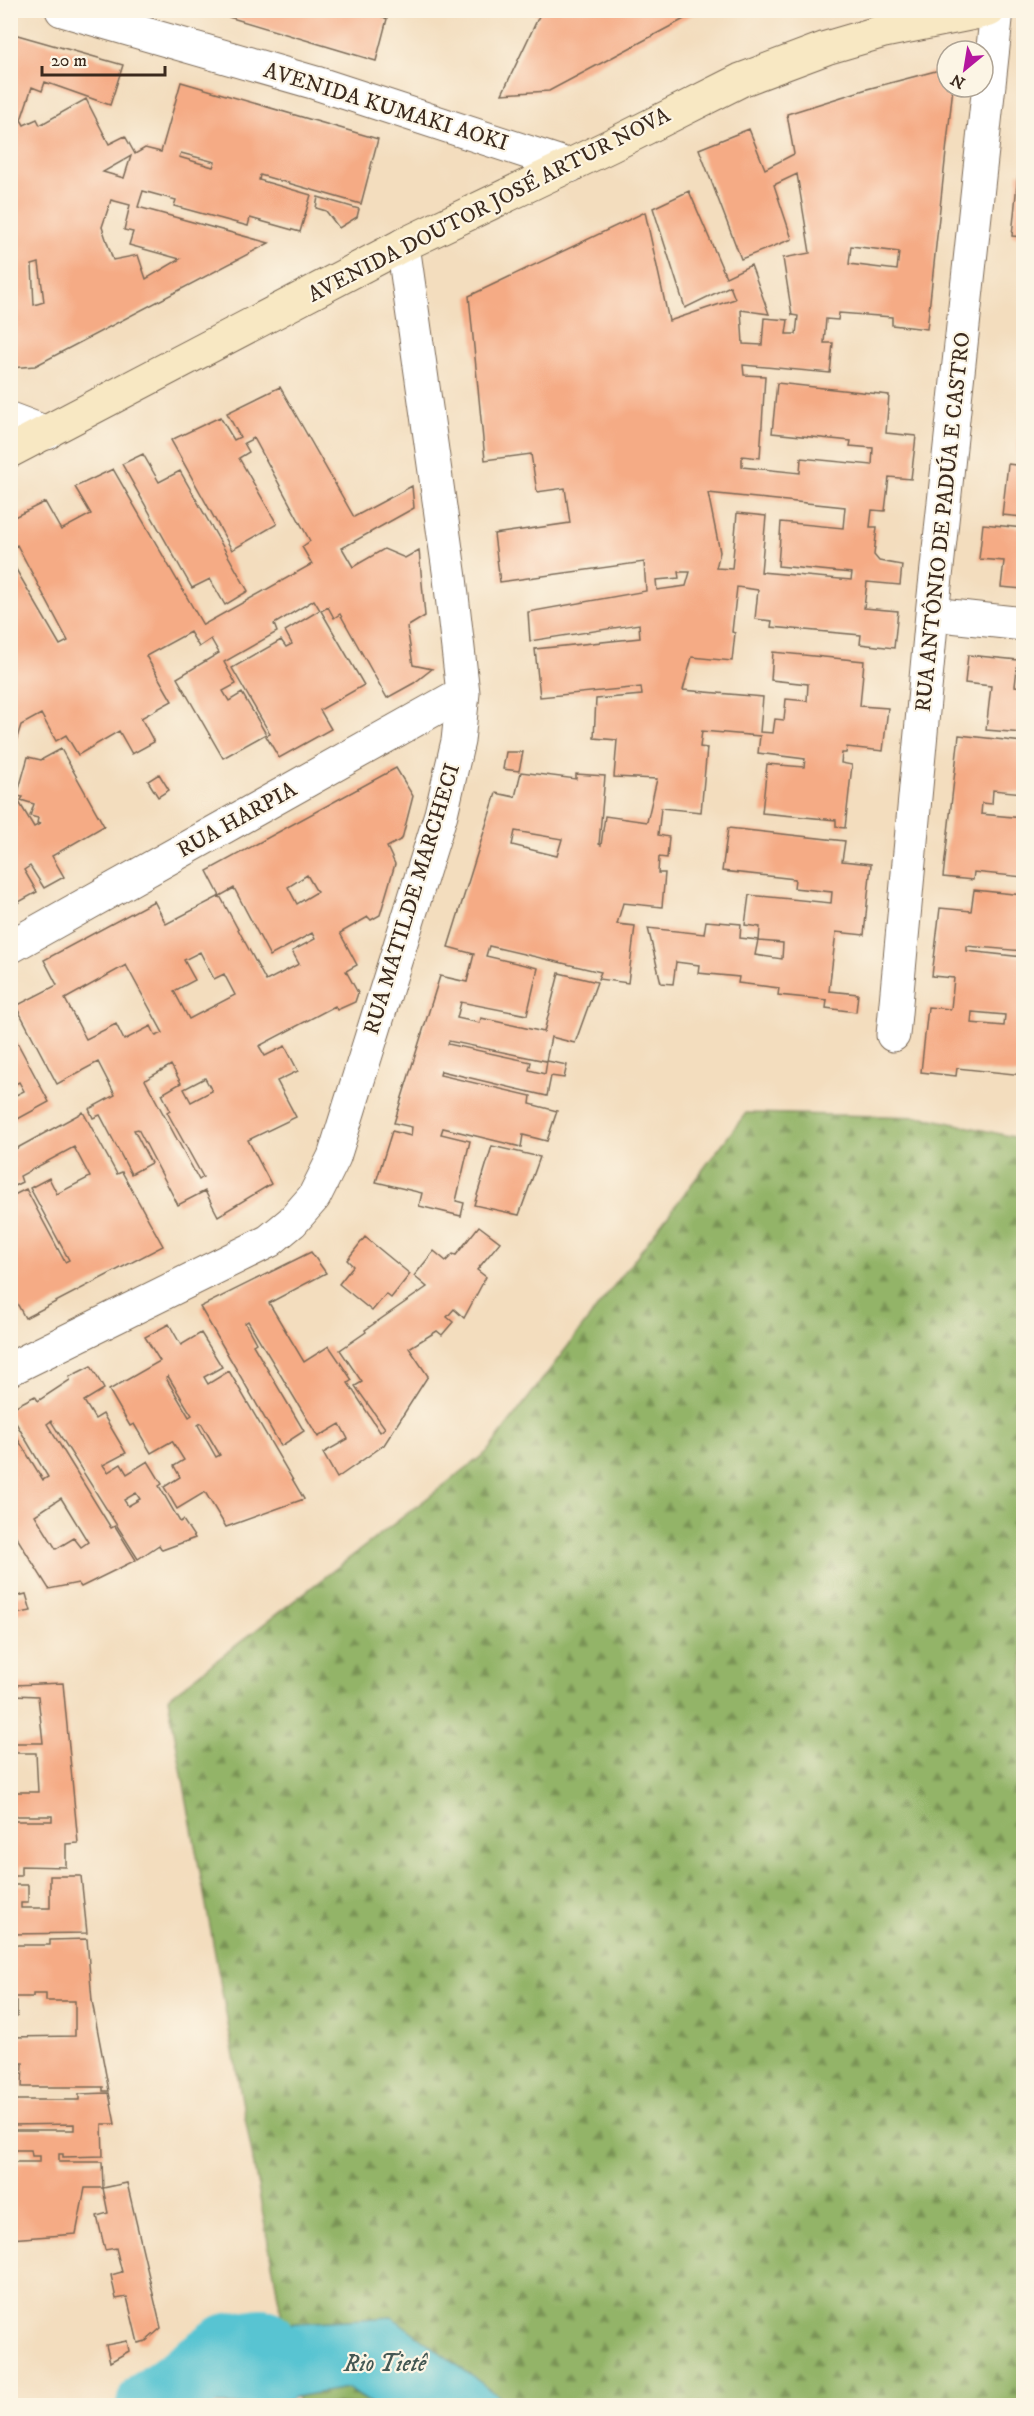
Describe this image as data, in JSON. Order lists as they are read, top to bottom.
{
  "streets": {
    "main road": ["AVENIDA DOUTOR JOSÉ ARTUR NOVA"],
    "street": [
      "AVENIDA KUMAKI AOKI",
      "RUA ANTÔNIO DE PADÚA E CASTRO",
      "RUA HARPIA",
      "RUA MATILDE MARCHECI"
    ]
  },
  "crossings": [
    ["AVENIDA KUMAKI AOKI", "AVENIDA DOUTOR JOSÉ ARTUR NOVA"],
    ["AVENIDA DOUTOR JOSÉ ARTUR NOVA", "RUA MATILDE MARCHECI"],
    ["RUA HARPIA", "RUA MATILDE MARCHECI"]
  ],
  "water": ["Rio Tietê"],
  "scale_bar": "20 m",
  "north": "bottom left"
}
